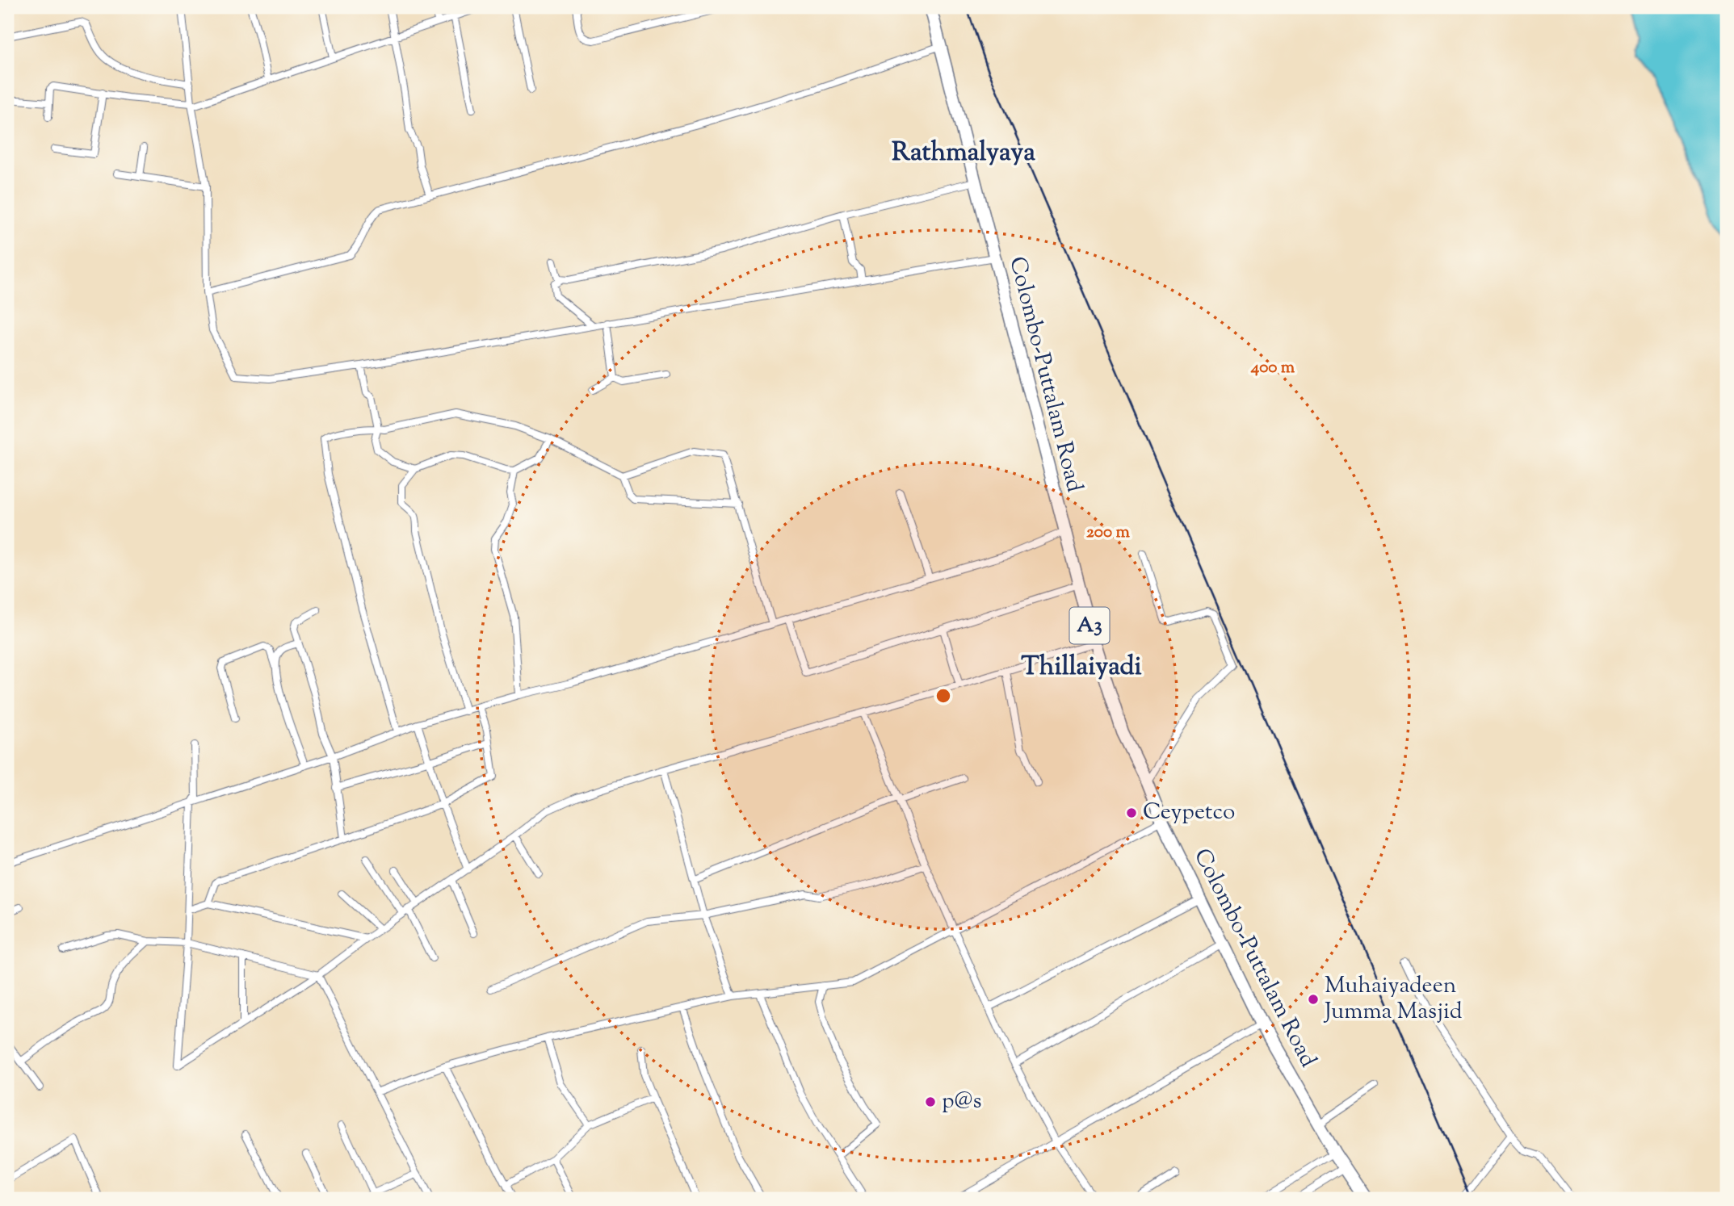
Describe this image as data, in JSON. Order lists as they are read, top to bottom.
{
  "streets": {
    "highway": ["Colombo-Puttalam Road", "A3"]
  },
  "districts": ["Rathmalyaya", "Thillaiyadi"],
  "places": ["Ceypetco", "Muhaiyadeen Jumma Masjid", "p@s"],
  "rings": ["400 m", "200 m"]
}
